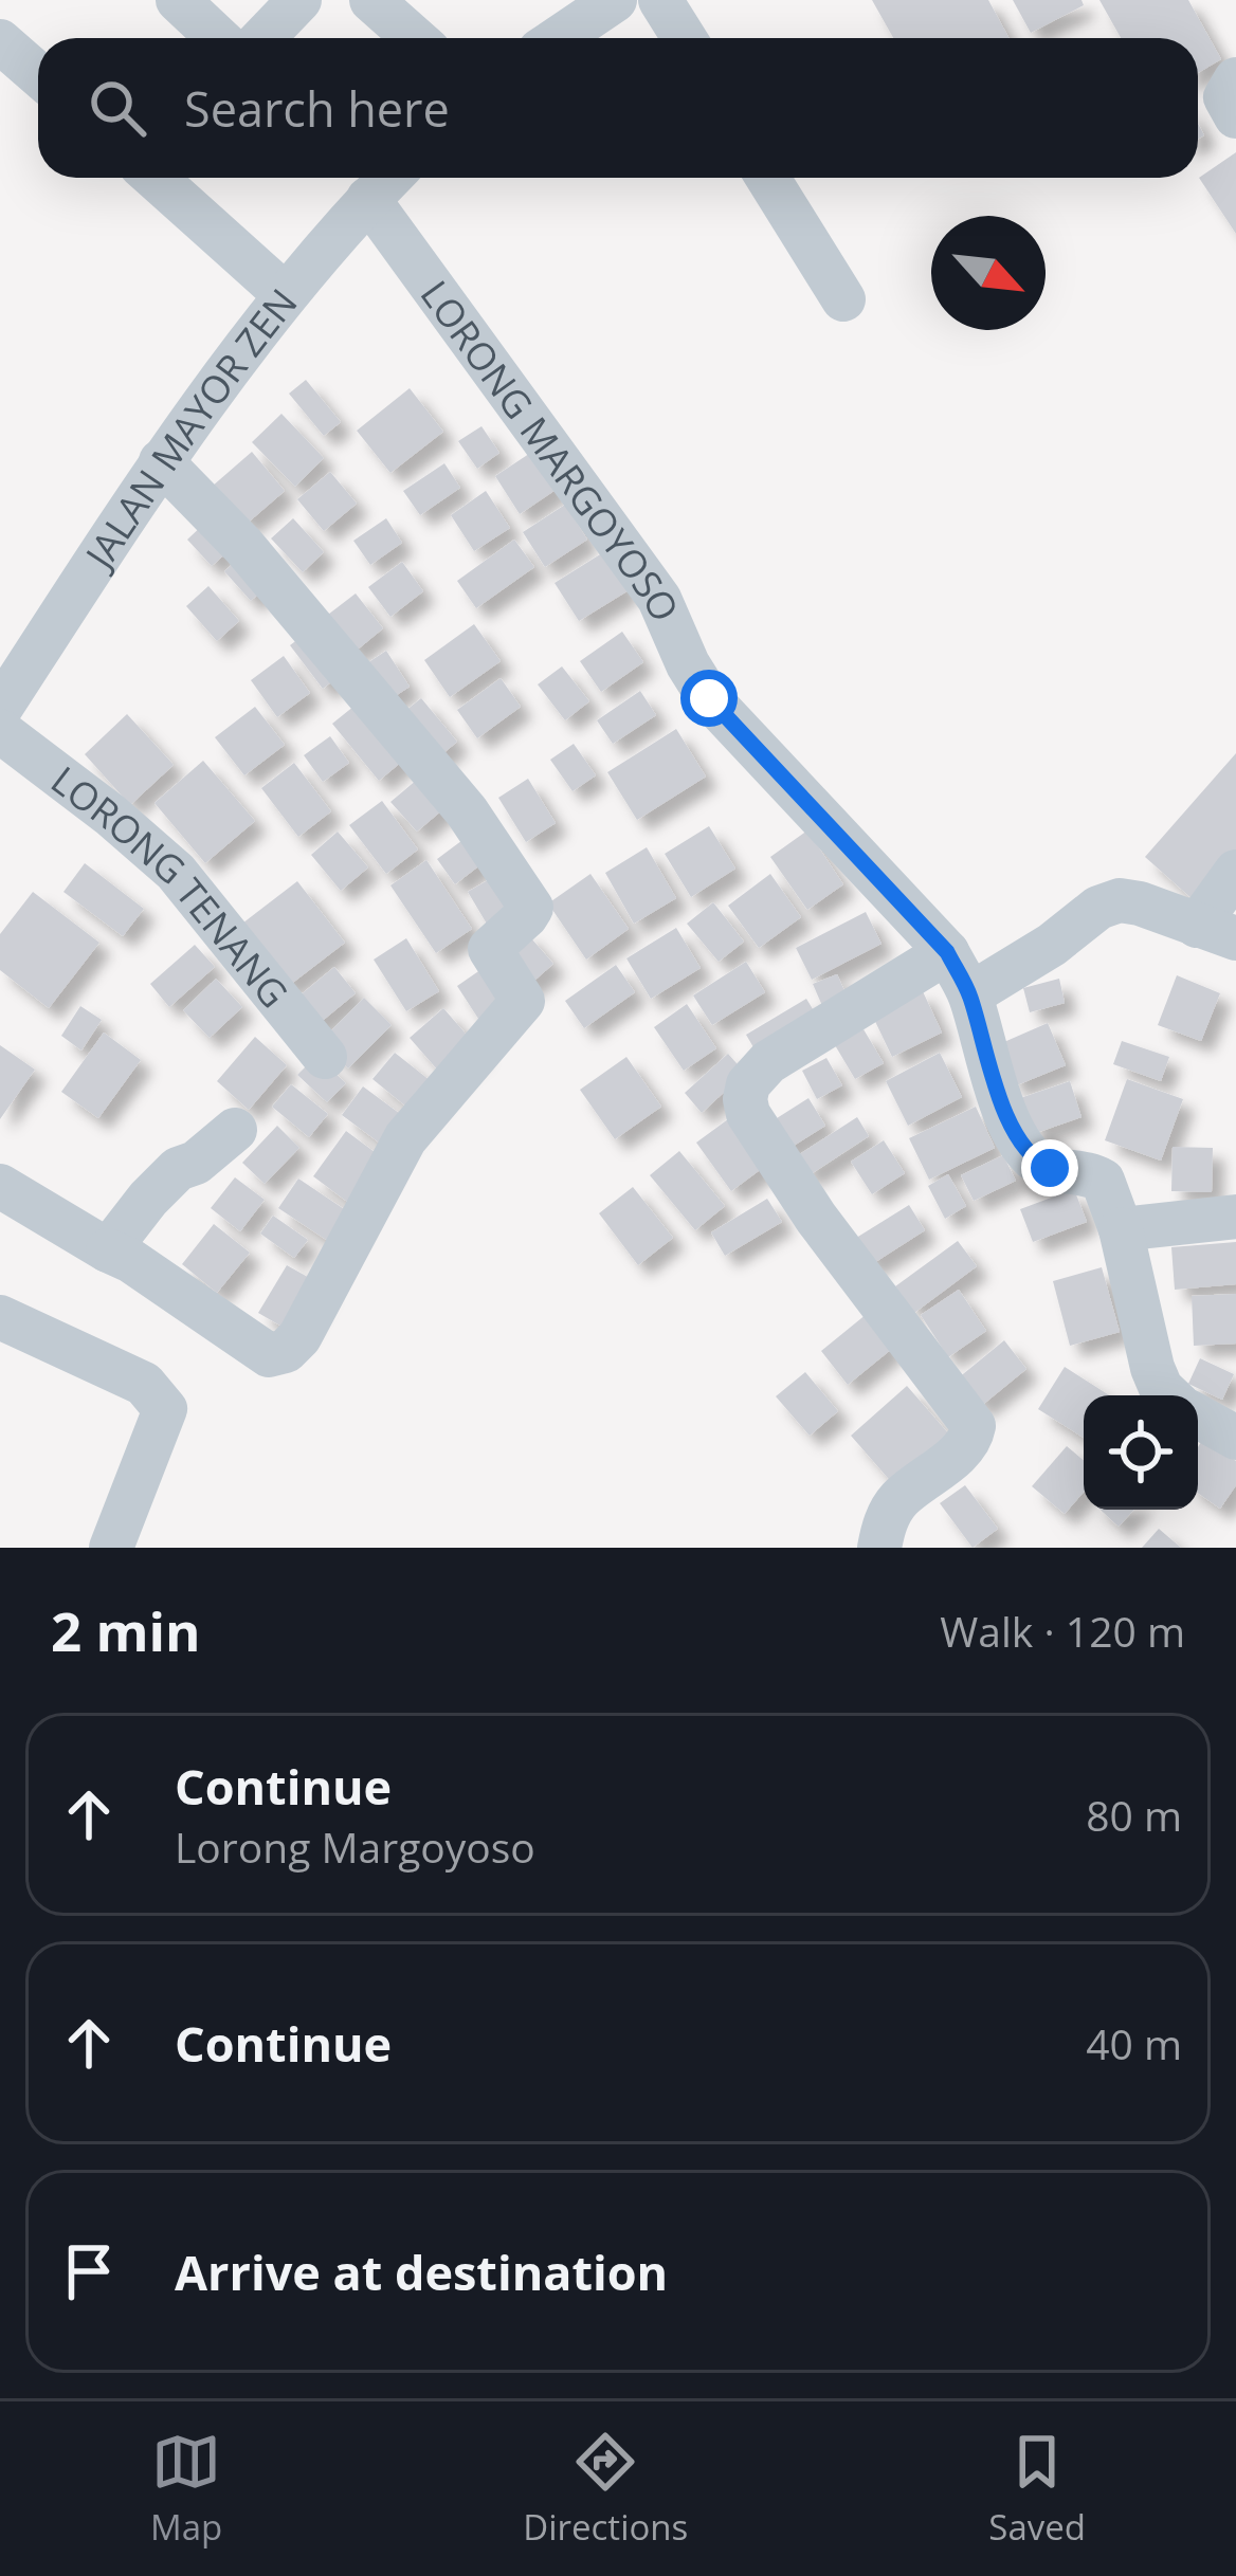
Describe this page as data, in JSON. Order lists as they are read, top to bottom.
{
  "streets": {
    "street": ["JALAN MAYOR ZEN", "LORONG MARGOYOSO", "LORONG TENANG"]
  },
  "crossings": [
    ["JALAN MAYOR ZEN", "LORONG MARGOYOSO"]
  ],
  "north": "bottom right",
  "page": {
    "search": "Search here",
    "heading": ["2 min", "Walk · 120 m"],
    "list": [
      ["Continue", "Lorong Margoyoso", "80 m"],
      ["Continue", "40 m"],
      "Arrive at destination"
    ],
    "nav": ["Map", "Directions", "Saved"]
  }
}
